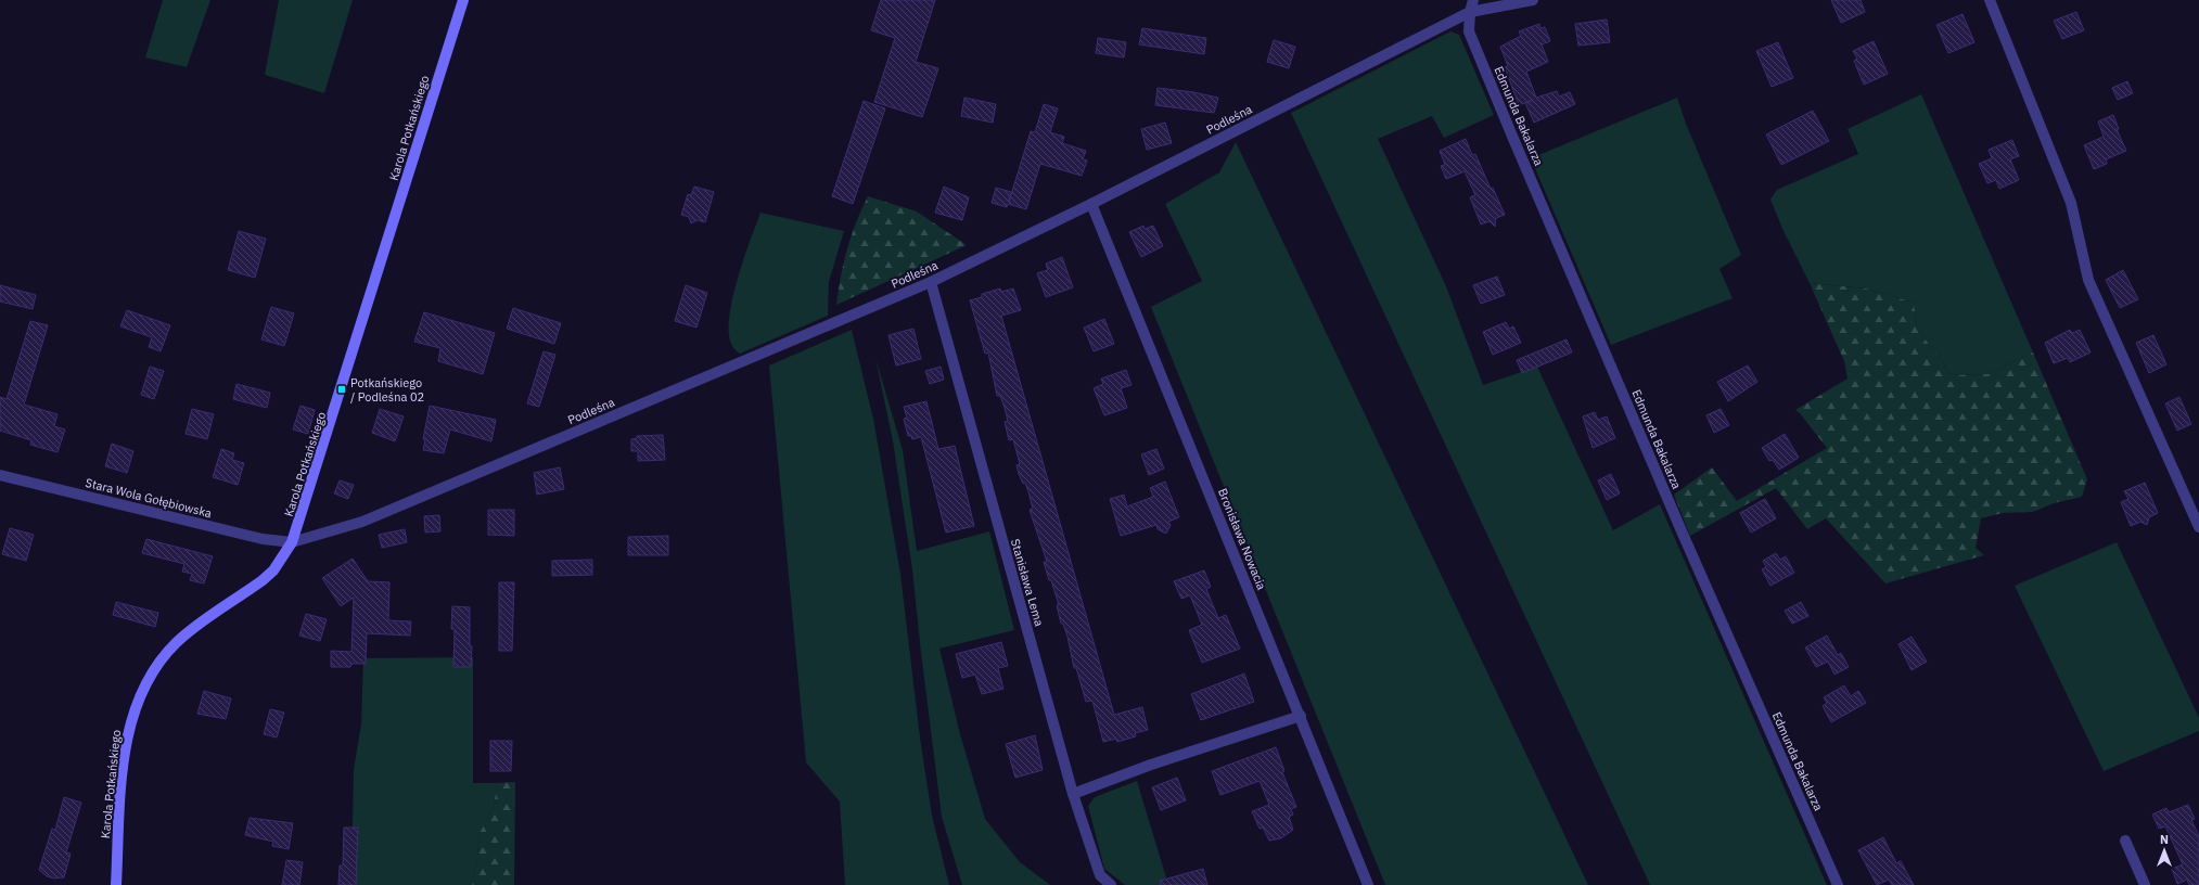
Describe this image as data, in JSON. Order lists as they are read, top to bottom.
{
  "streets": {
    "street": [
      "Edmunda Bakalarza",
      "Podleśna",
      "Karola Potkańskiego",
      "Stara Wola Gołębiowska",
      "Bronisława Nowacia",
      "Stanisława Lema"
    ]
  },
  "crossings": [
    ["Edmunda Bakalarza", "Podleśna"],
    ["Podleśna", "Karola Potkańskiego"],
    ["Podleśna", "Stara Wola Gołębiowska"],
    ["Podleśna", "Bronisława Nowacia"],
    ["Podleśna", "Stanisława Lema"],
    ["Karola Potkańskiego", "Stara Wola Gołębiowska"]
  ],
  "places": {
    "transit": ["Potkańskiego / Podleśna 02"]
  },
  "north": "top"
}
